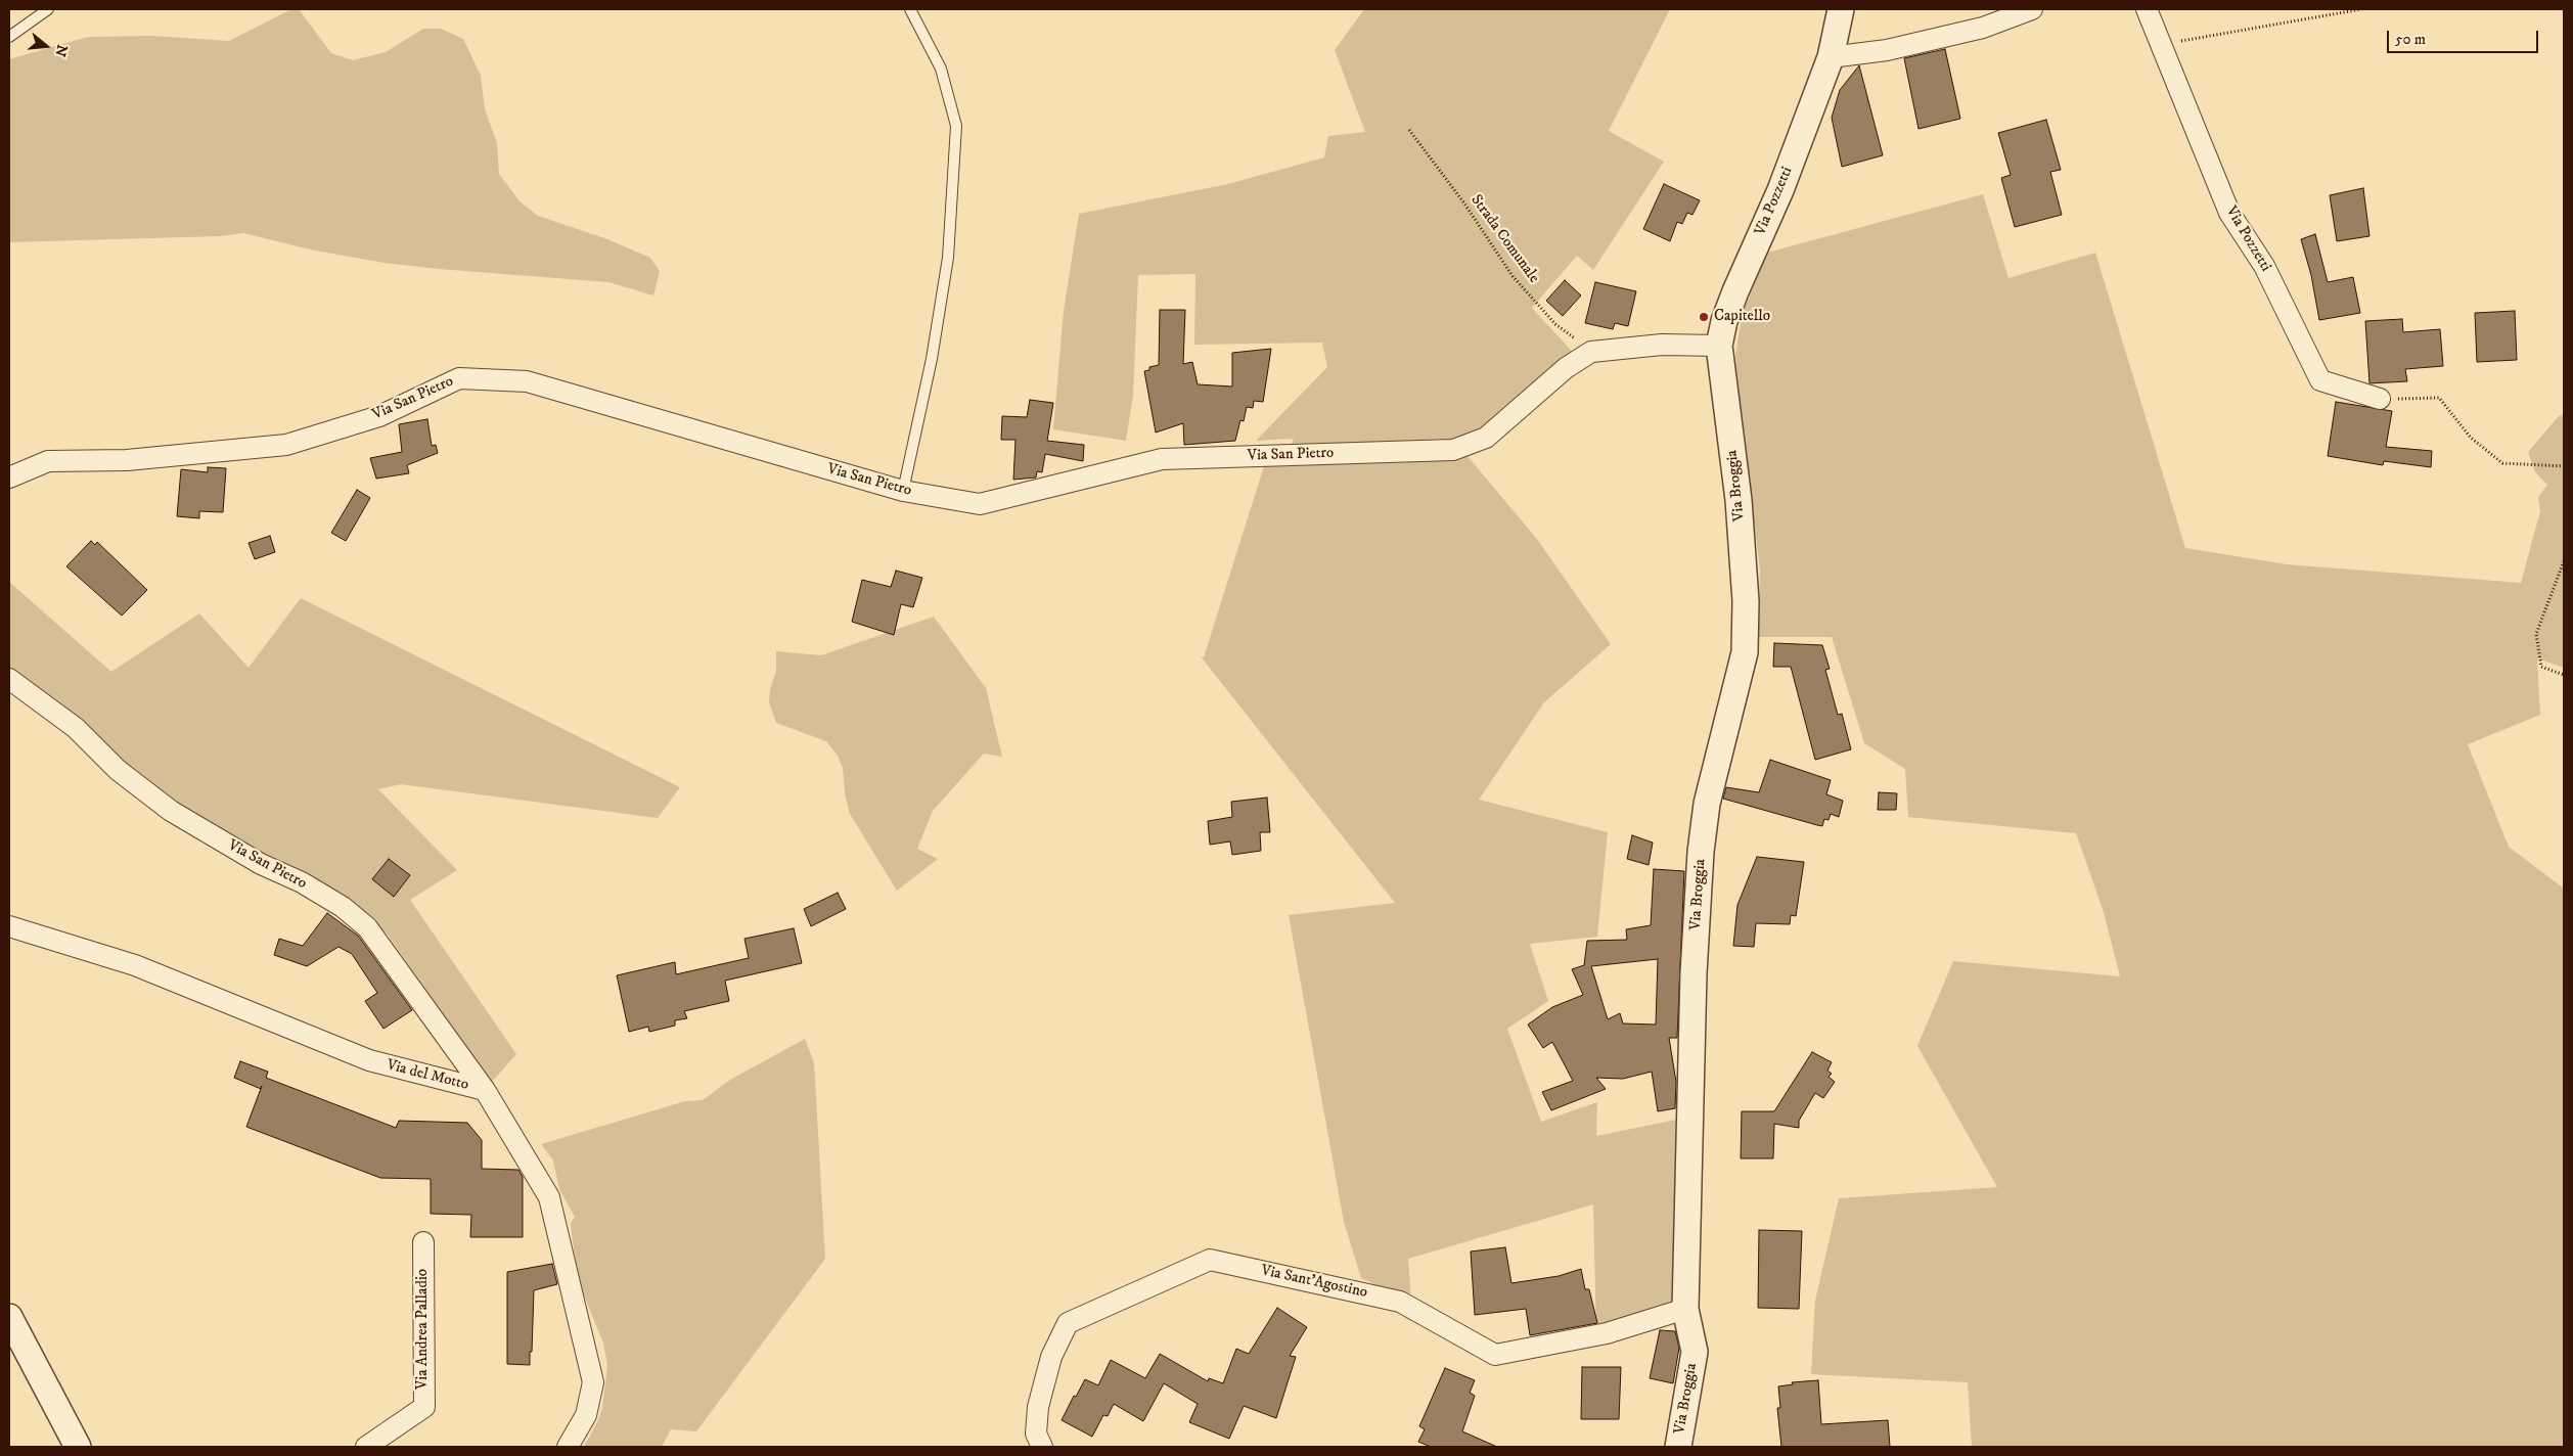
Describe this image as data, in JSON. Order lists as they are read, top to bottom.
{
  "streets": {
    "street": [
      "Via Pozzetti",
      "Via San Pietro",
      "Via Broggia",
      "Via del Motto",
      "Via Sant'Agostino",
      "Via Andrea Palladio"
    ],
    "path": ["Strada Comunale"]
  },
  "crossings": [
    ["Via Pozzetti", "Via San Pietro"],
    ["Via Pozzetti", "Via Broggia"],
    ["Strada Comunale", "Via San Pietro"],
    ["Via San Pietro", "Via Broggia"],
    ["Via San Pietro", "Via del Motto"],
    ["Via Broggia", "Via Sant'Agostino"]
  ],
  "places": ["Capitello"],
  "scale_bar": "50 m",
  "north": "right"
}
